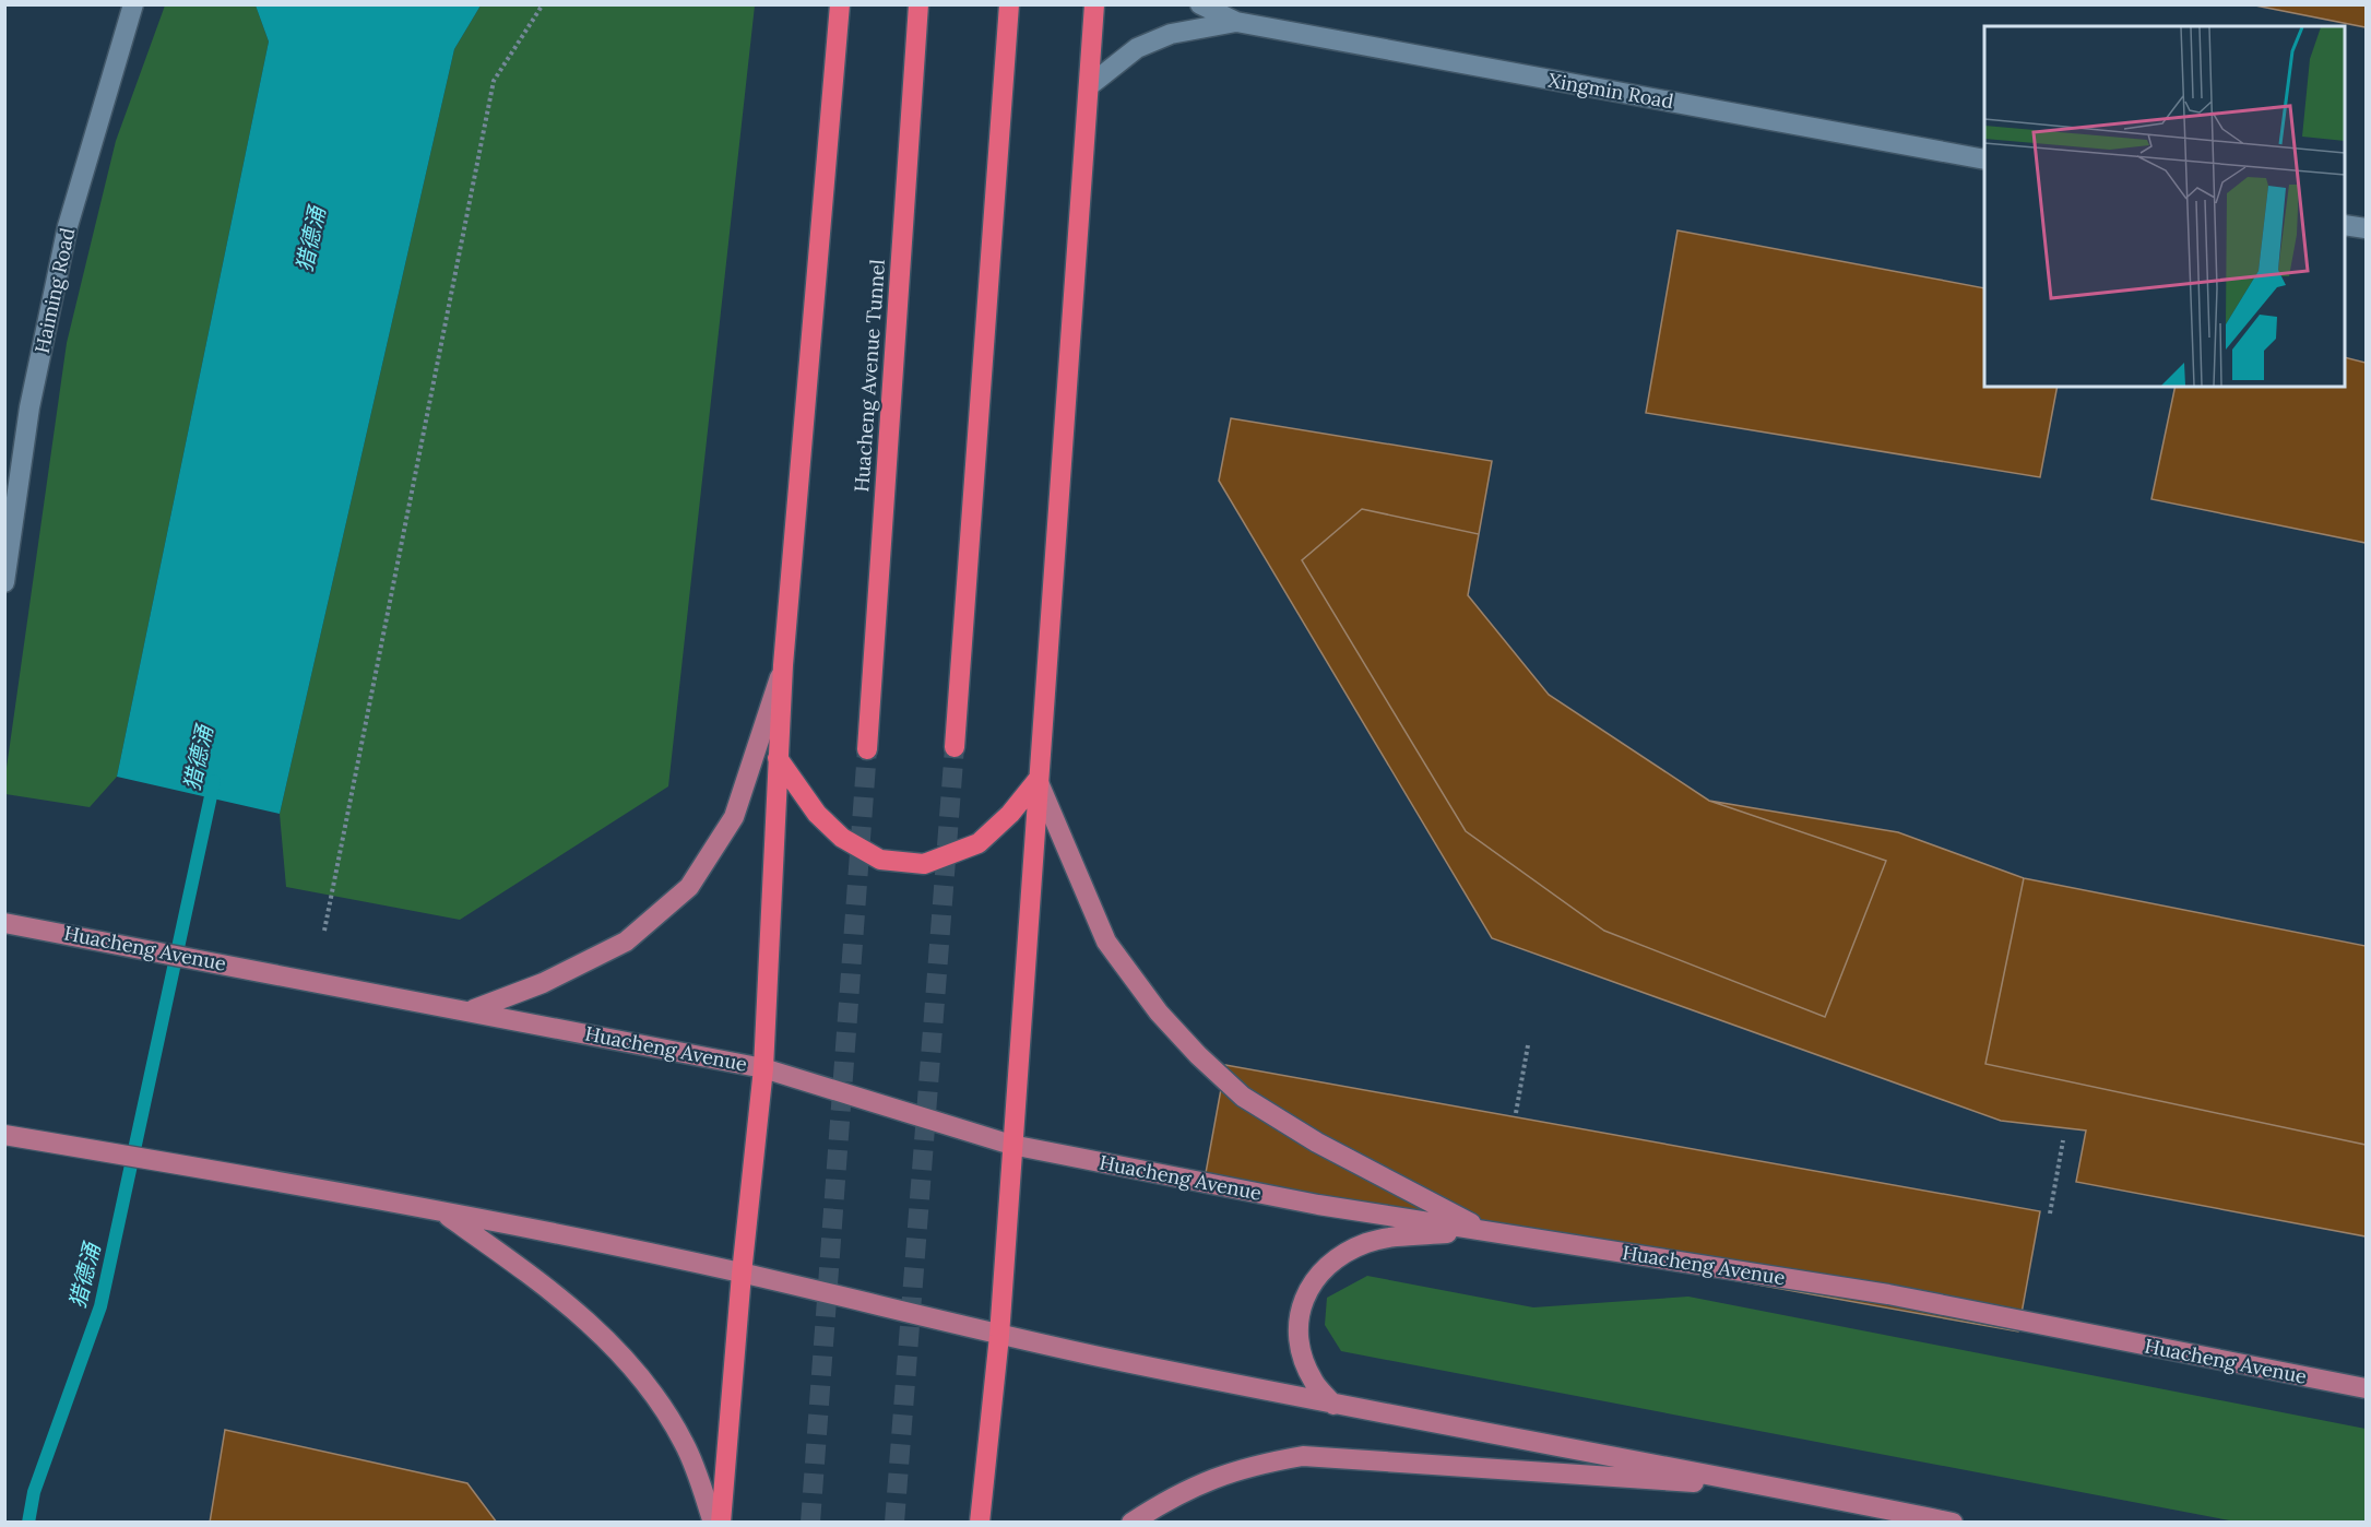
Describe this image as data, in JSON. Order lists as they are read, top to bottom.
{
  "streets": {
    "highway": ["Huacheng Avenue Tunnel"],
    "main road": ["Huacheng Avenue"],
    "street": ["Xingmin Road", "Haiming Road"]
  },
  "water": ["猎德涌"]
}
